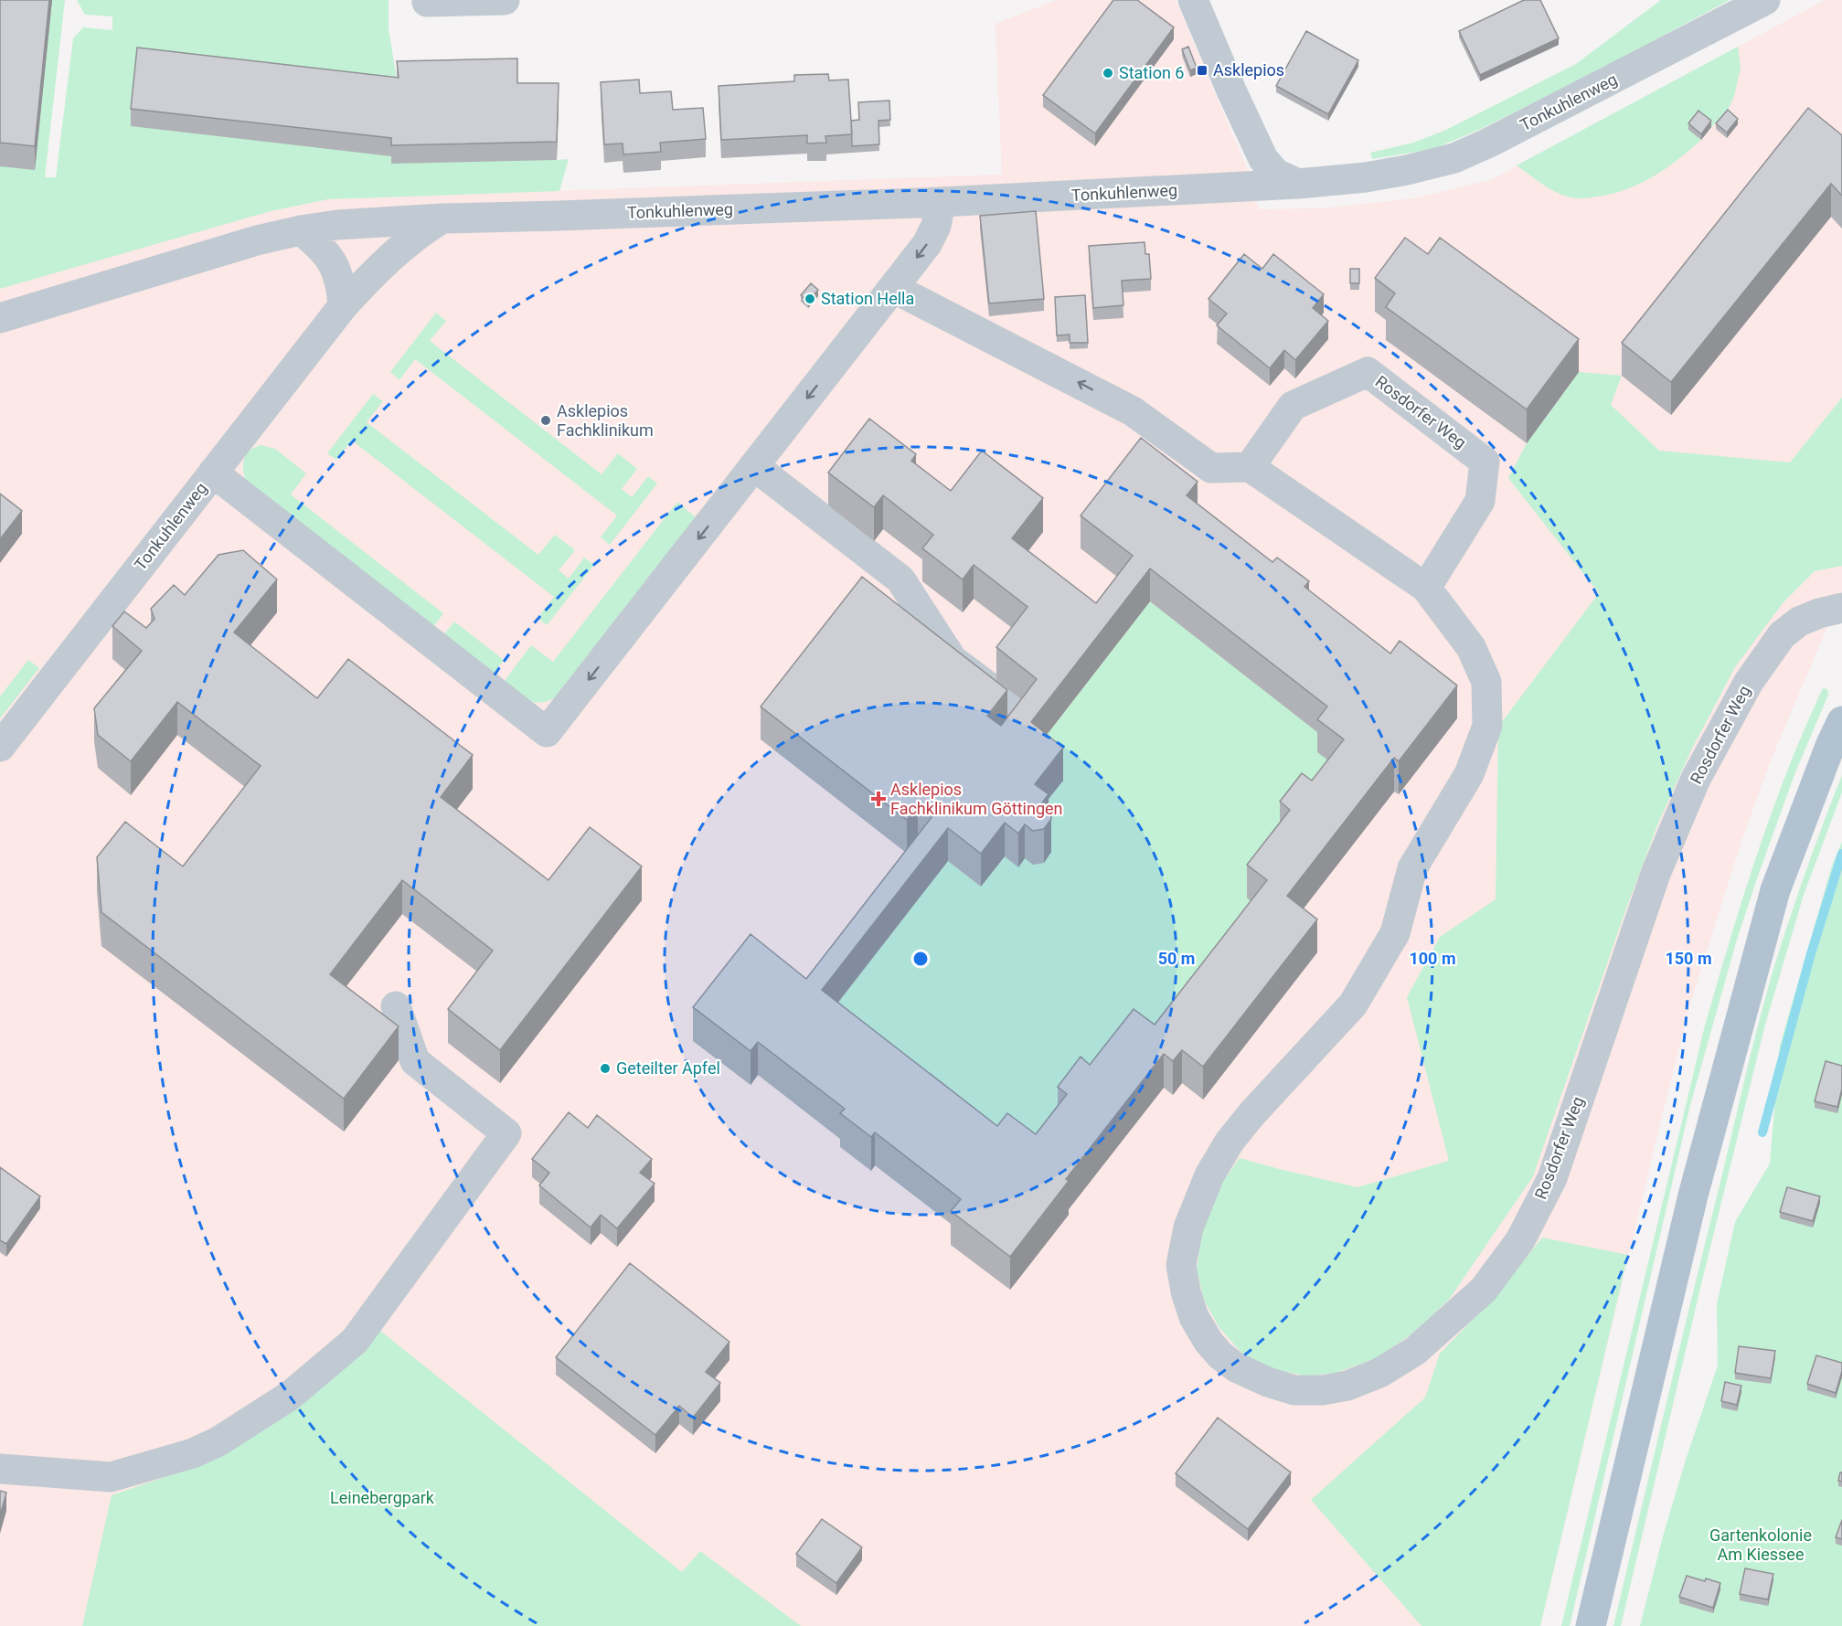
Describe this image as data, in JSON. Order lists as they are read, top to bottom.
{
  "streets": {
    "street": ["Tonkuhlenweg", "Rosdorfer Weg"]
  },
  "parks": ["Leinebergpark", "Gartenkolonie Am Kiessee"],
  "places": {
    "transit": ["Asklepios"],
    "other": [
      "Station 6",
      "Station Hella",
      "Asklepios Fachklinikum",
      "Geteilter Apfel"
    ],
    "health": ["Asklepios Fachklinikum Göttingen"]
  },
  "rings": ["50 m", "100 m", "150 m"]
}
